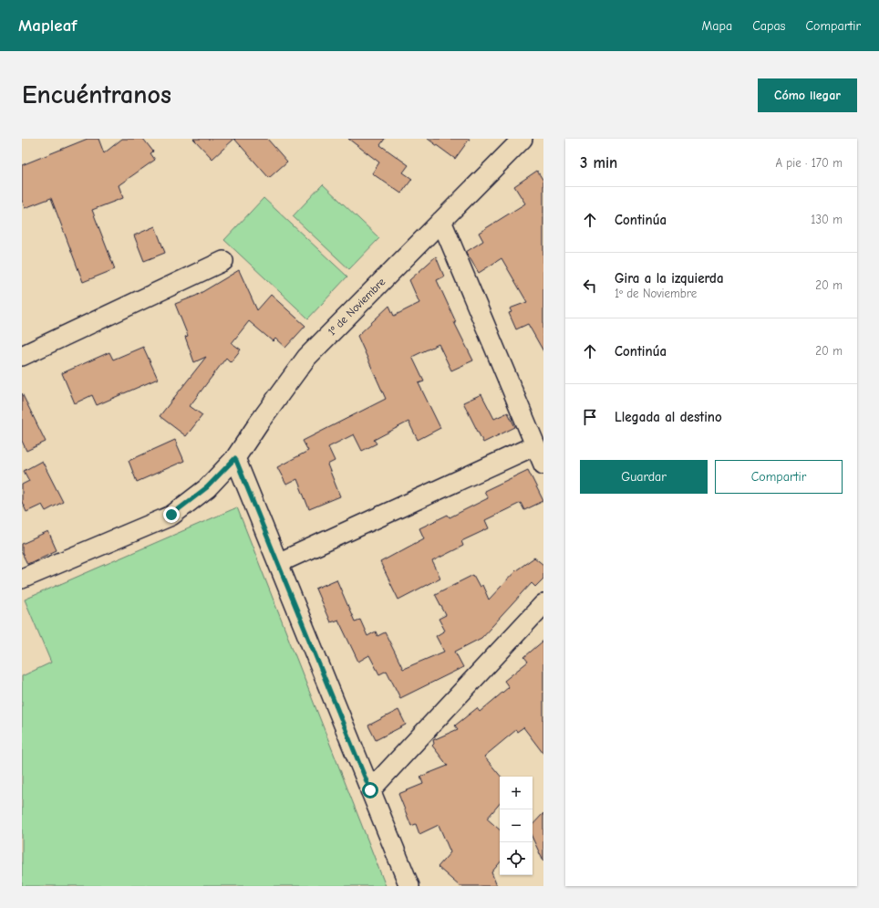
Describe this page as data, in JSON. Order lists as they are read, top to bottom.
{
  "streets": {
    "street": ["1º de Noviembre"]
  },
  "page": {
    "header": "Mapleaf",
    "nav": ["Mapa", "Capas", "Compartir"],
    "buttons": [
      "Cómo llegar",
      ["Guardar", "Compartir"]
    ],
    "title": "Encuéntranos",
    "heading": ["3 min", "A pie · 170 m"],
    "list": [
      ["Continúa", "130 m"],
      ["Gira a la izquierda", "1º de Noviembre", "20 m"],
      ["Continúa", "20 m"],
      "Llegada al destino"
    ],
    "map_buttons": ["+", "−"]
  }
}
